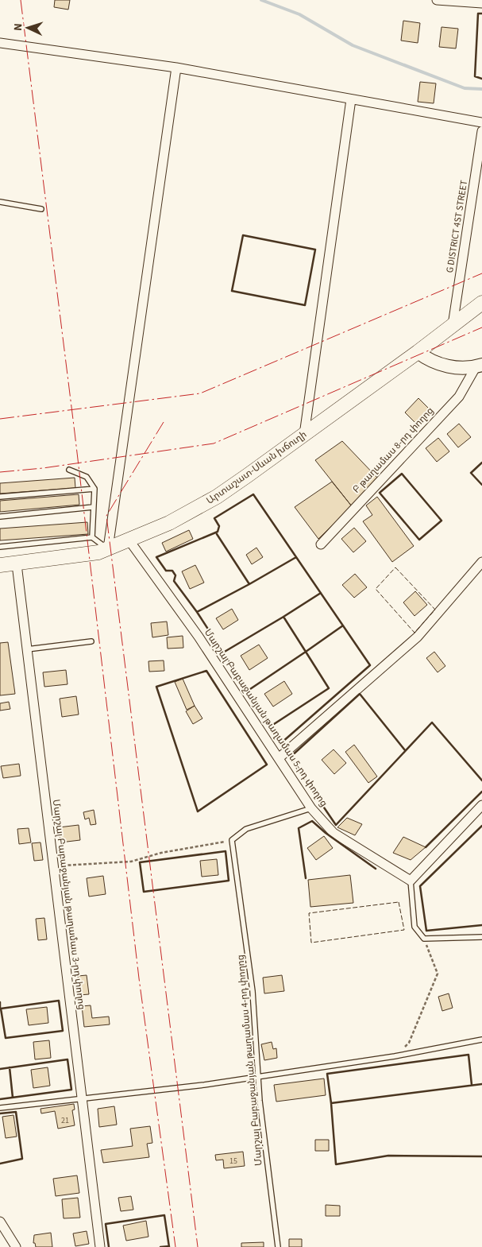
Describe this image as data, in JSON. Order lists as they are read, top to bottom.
{
  "streets": {
    "main road": ["Արտաշատ-Սևան խճուղի"],
    "street": [
      "G DISTRICT 4ST STREET",
      "Բ թաղամաս 8-րդ փողոց",
      "Մարշալ Բաբաջանյան թաղամաս 5-րդ փողոց",
      "Մարշալ Բաբաջանյան թաղամաս 3-րդ փողոց"
    ],
    "lane": ["Մարշալ Բաբաջանյան թաղամաս 4-րդ փողոց"]
  },
  "crossings": [
    ["G DISTRICT 4ST STREET", "Արտաշատ-Սևան խճուղի"],
    ["Արտաշատ-Սևան խճուղի", "Մարշալ Բաբաջանյան թաղամաս 5-րդ փողոց"],
    ["Արտաշատ-Սևան խճուղի", "Մարշալ Բաբաջանյան թաղամաս 3-րդ փողոց"]
  ],
  "house_numbers": ["21", "15"],
  "north": "left"
}
